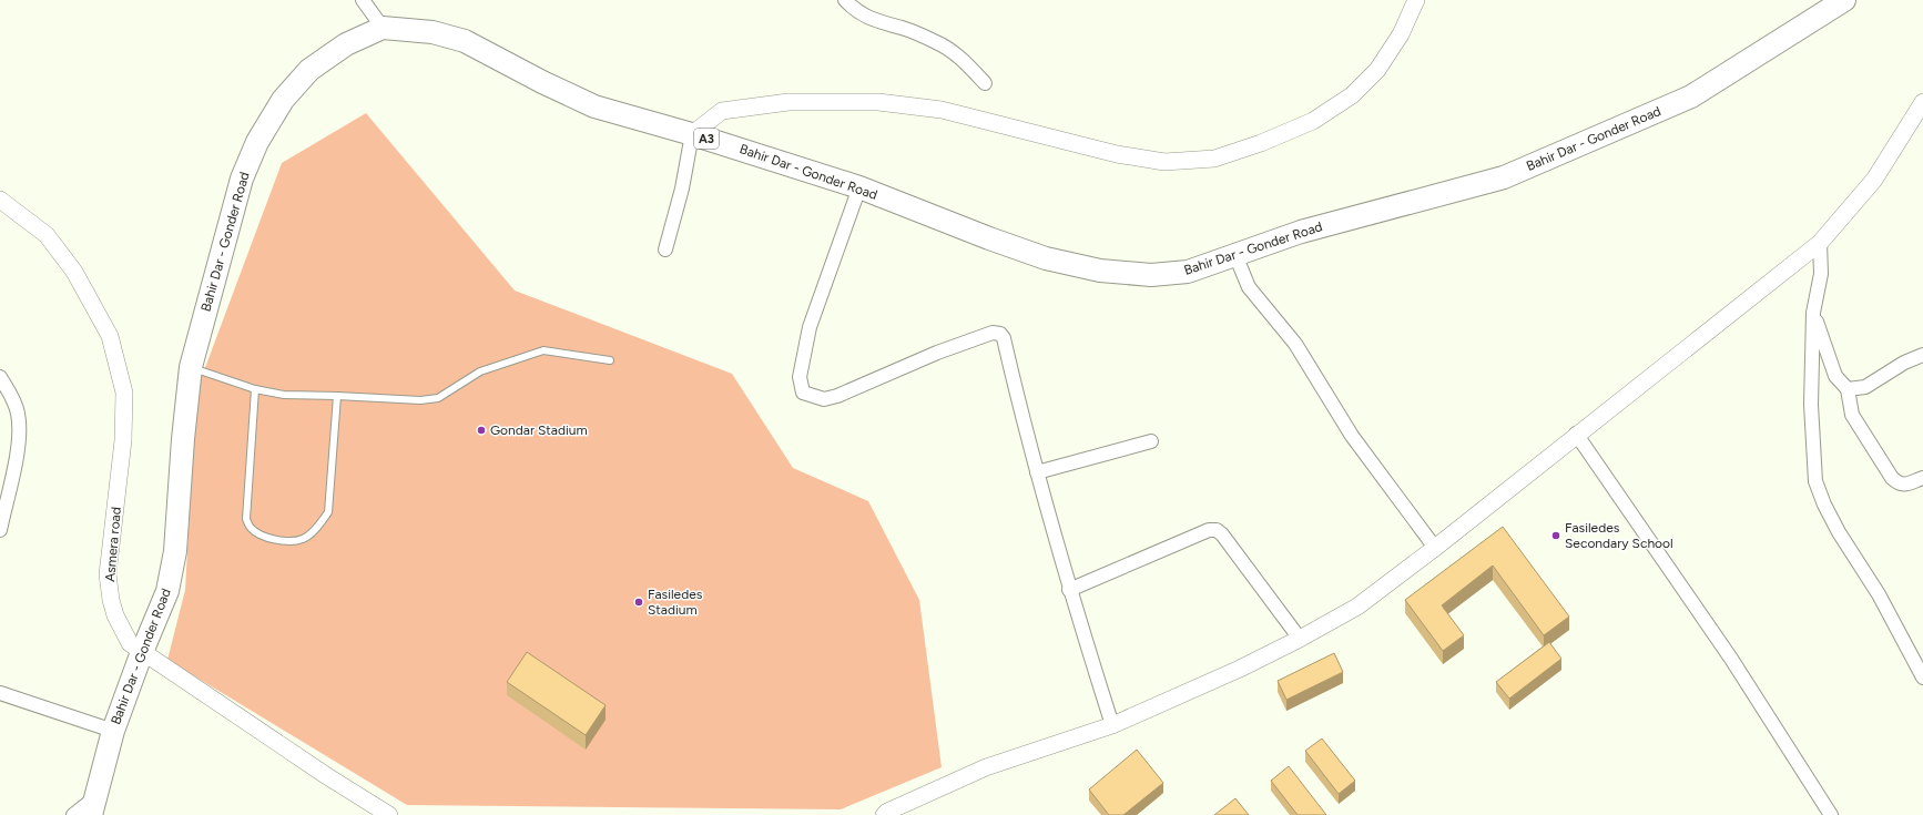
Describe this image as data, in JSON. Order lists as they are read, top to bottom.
{
  "streets": {
    "highway": ["A3", "Bahir Dar - Gonder Road"],
    "street": ["Asmera road"]
  },
  "crossings": [
    ["Bahir Dar - Gonder Road", "Asmera road"]
  ],
  "places": ["Gondar Stadium", "Fasiledes Secondary School", "Fasiledes Stadium"]
}
